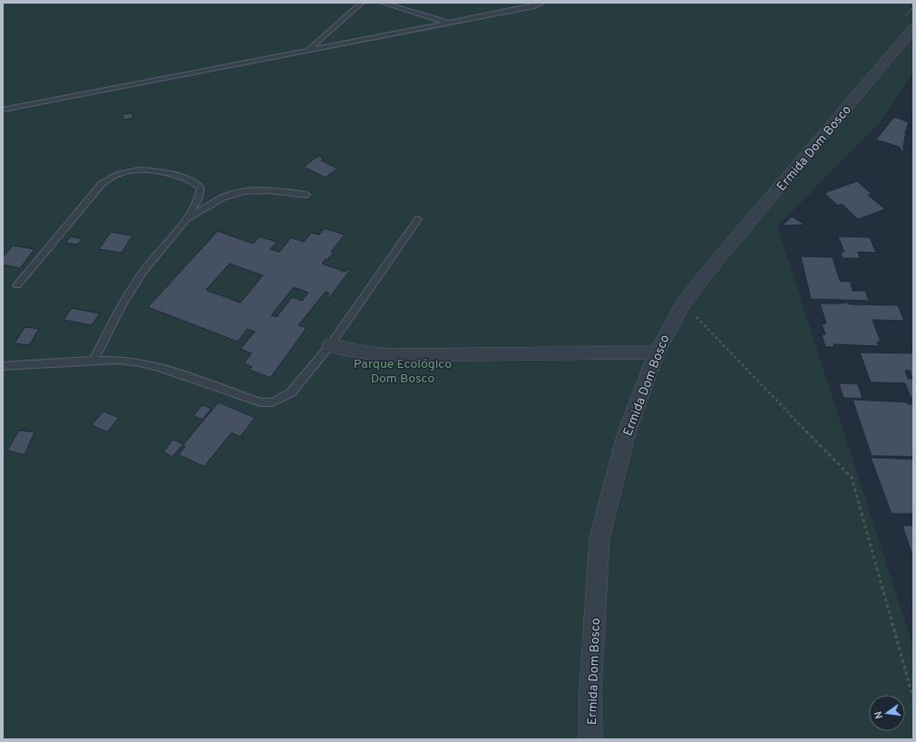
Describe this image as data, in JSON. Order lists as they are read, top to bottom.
{
  "streets": {
    "street": ["Ermida Dom Bosco"]
  },
  "parks": ["Parque Ecológico Dom Bosco"],
  "north": "left"
}
